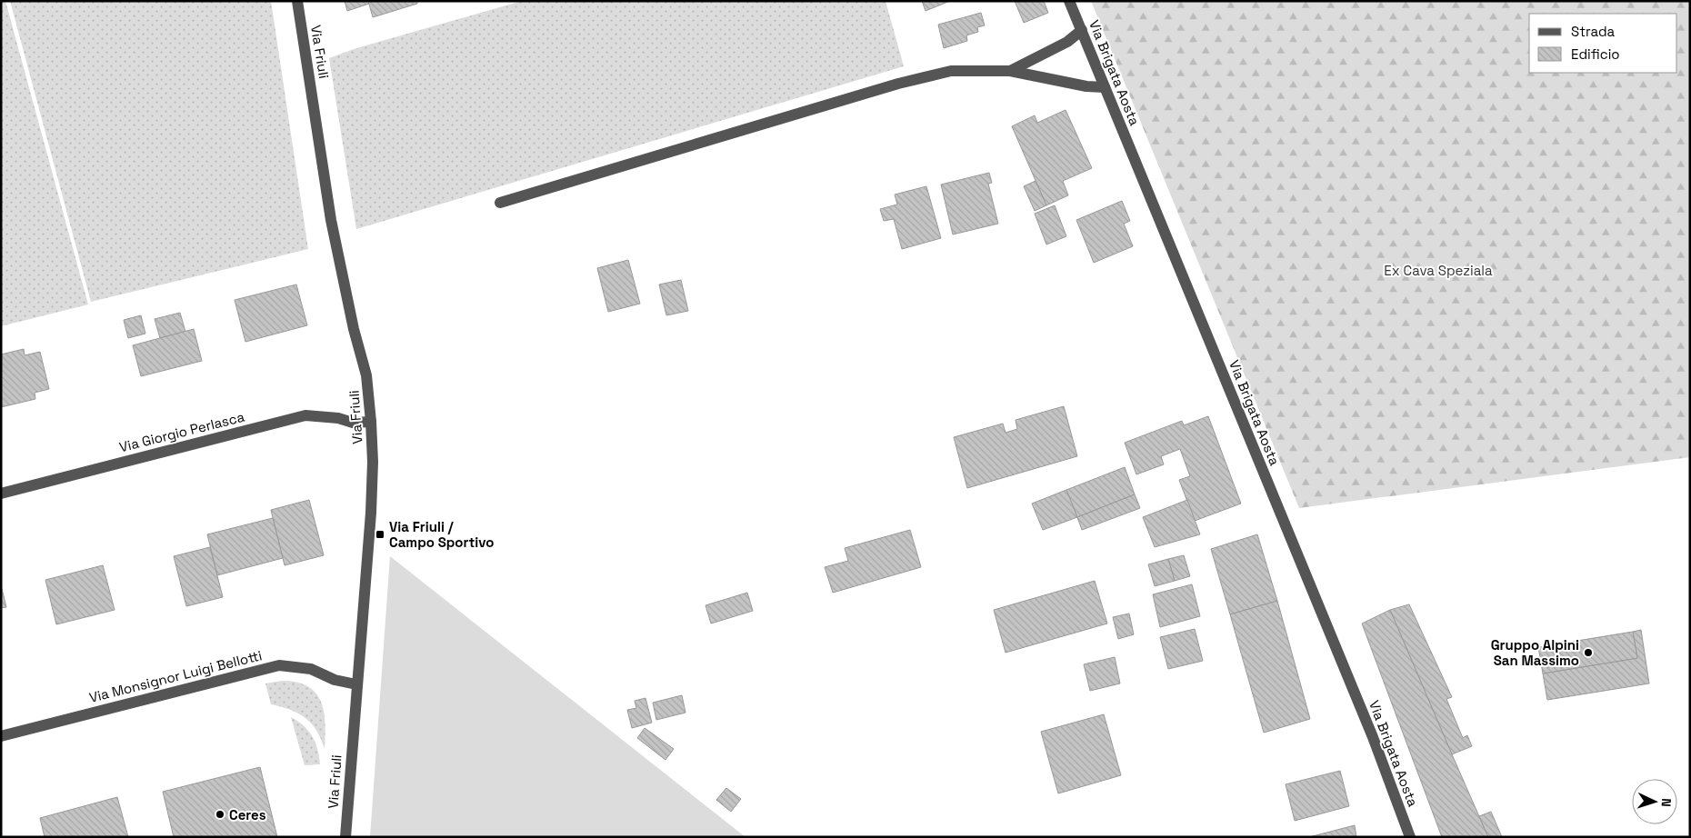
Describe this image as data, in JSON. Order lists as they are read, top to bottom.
{
  "streets": {
    "street": [
      "Via Friuli",
      "Via Brigata Aosta",
      "Via Giorgio Perlasca",
      "Via Monsignor Luigi Bellotti"
    ]
  },
  "crossings": [
    ["Via Friuli", "Via Giorgio Perlasca"],
    ["Via Friuli", "Via Monsignor Luigi Bellotti"]
  ],
  "parks": ["Ex Cava Speziala"],
  "places": {
    "transit": ["Via Friuli / Campo Sportivo"],
    "other": ["Gruppo Alpini San Massimo", "Ceres"]
  },
  "legend": ["Strada", "Edificio"],
  "north": "right"
}
